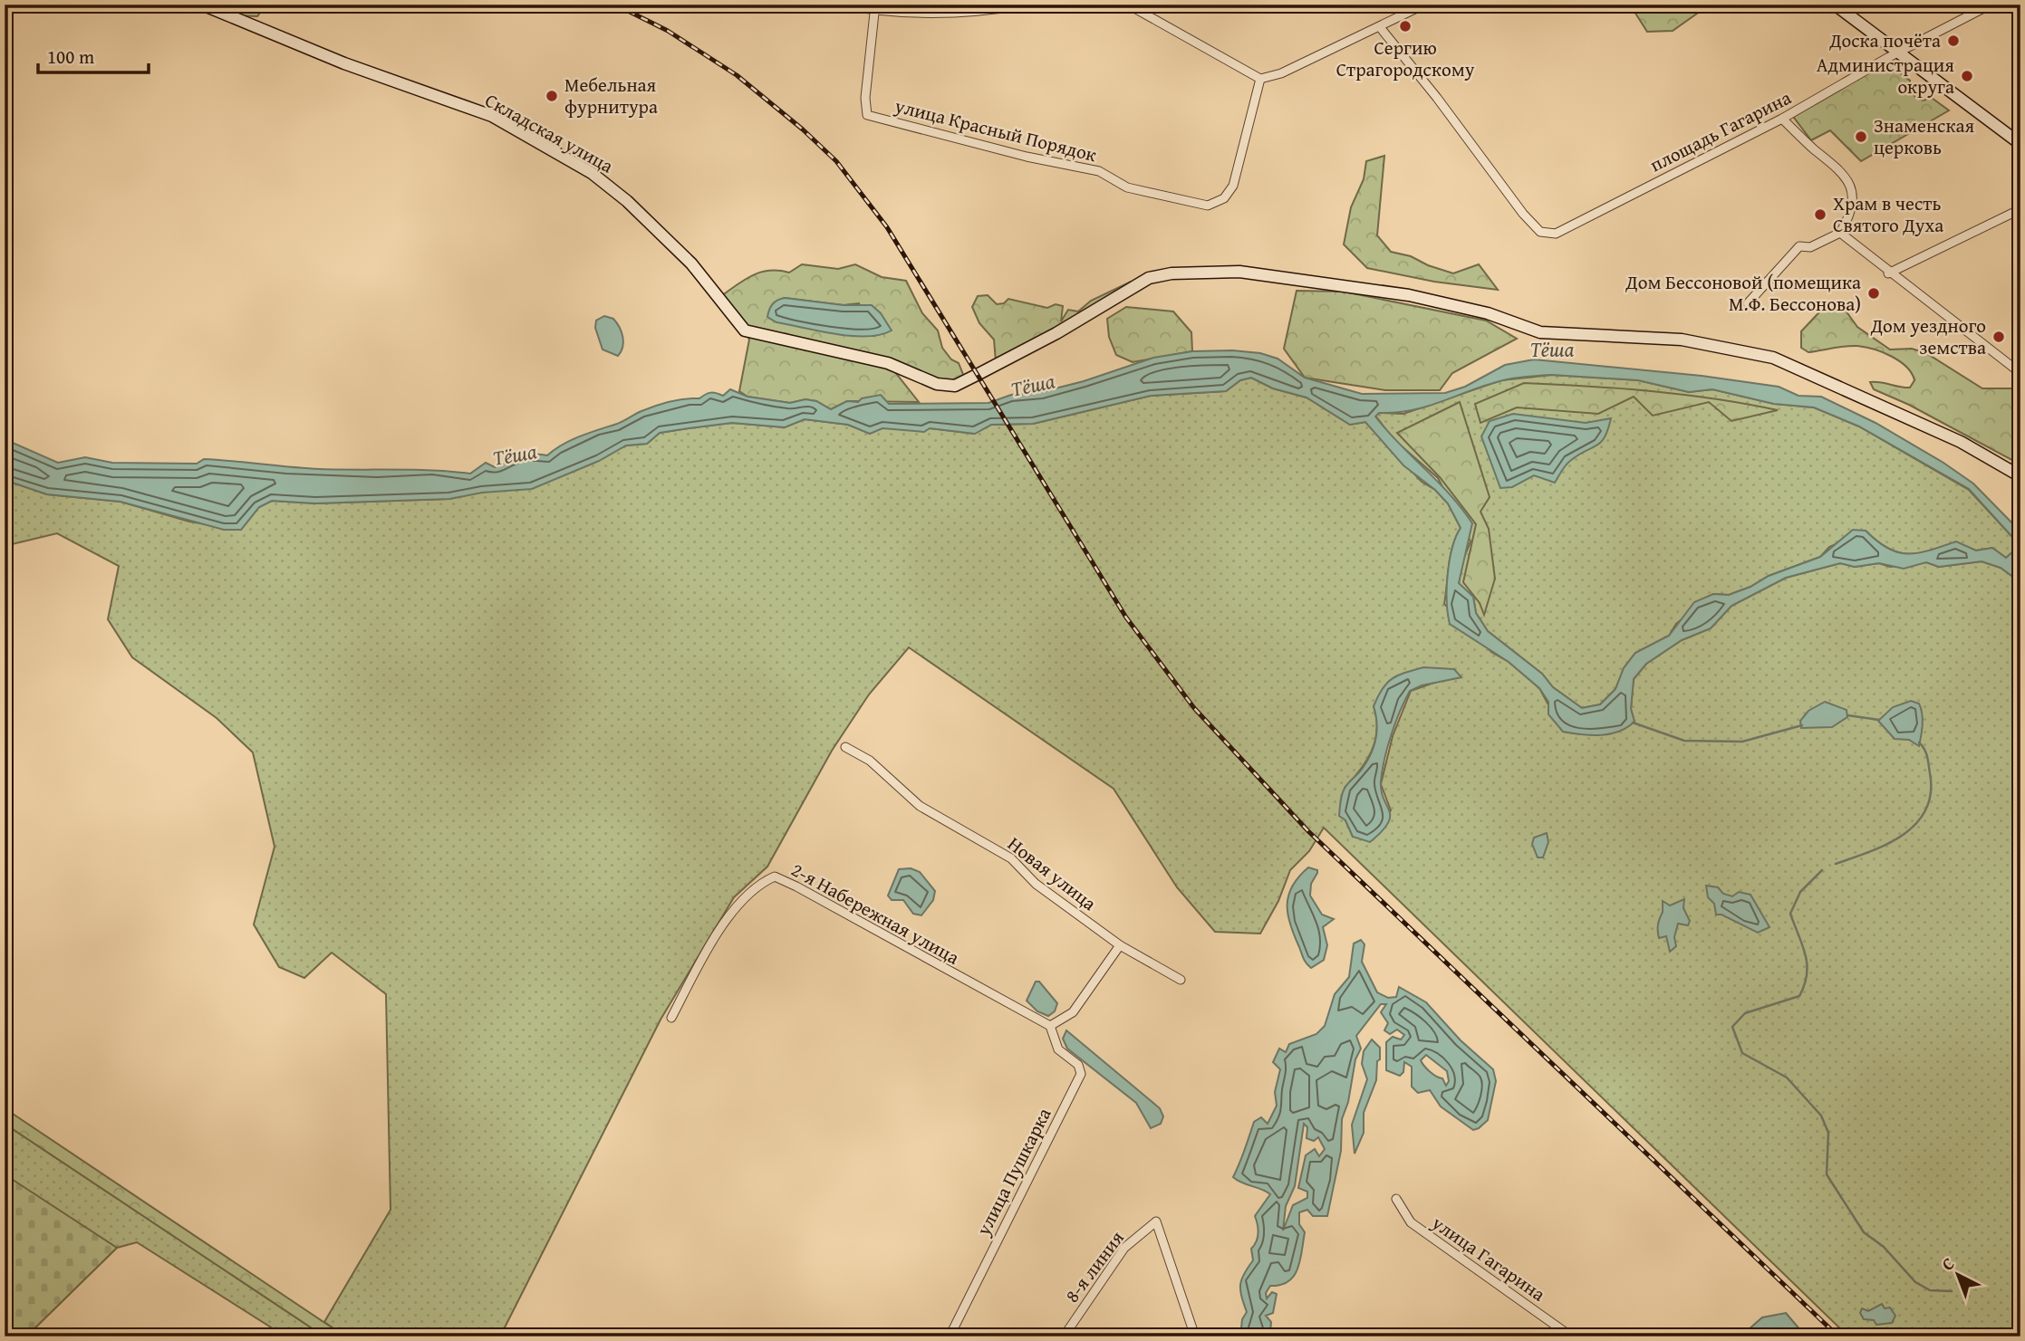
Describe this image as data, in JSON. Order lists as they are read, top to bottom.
{
  "streets": {
    "street": [
      "улица Красный Порядок",
      "площадь Гагарина",
      "Складская улица",
      "Новая улица",
      "2-я Набережная улица",
      "улица Пушкарка",
      "улица Гагарина",
      "8-я линия"
    ]
  },
  "crossings": [
    ["2-я Набережная улица", "улица Пушкарка"]
  ],
  "water": ["Тёша"],
  "places": [
    "Сергию Страгородскому",
    "Доска почёта",
    "Администрация округа",
    "Мебельная фурнитура",
    "Знаменская церковь",
    "Храм в честь Святого Духа",
    "Дом Бессоновой (помещика М.Ф. Бессонова)",
    "Дом уездного земства"
  ],
  "scale_bar": "100 m",
  "north": "top left"
}
